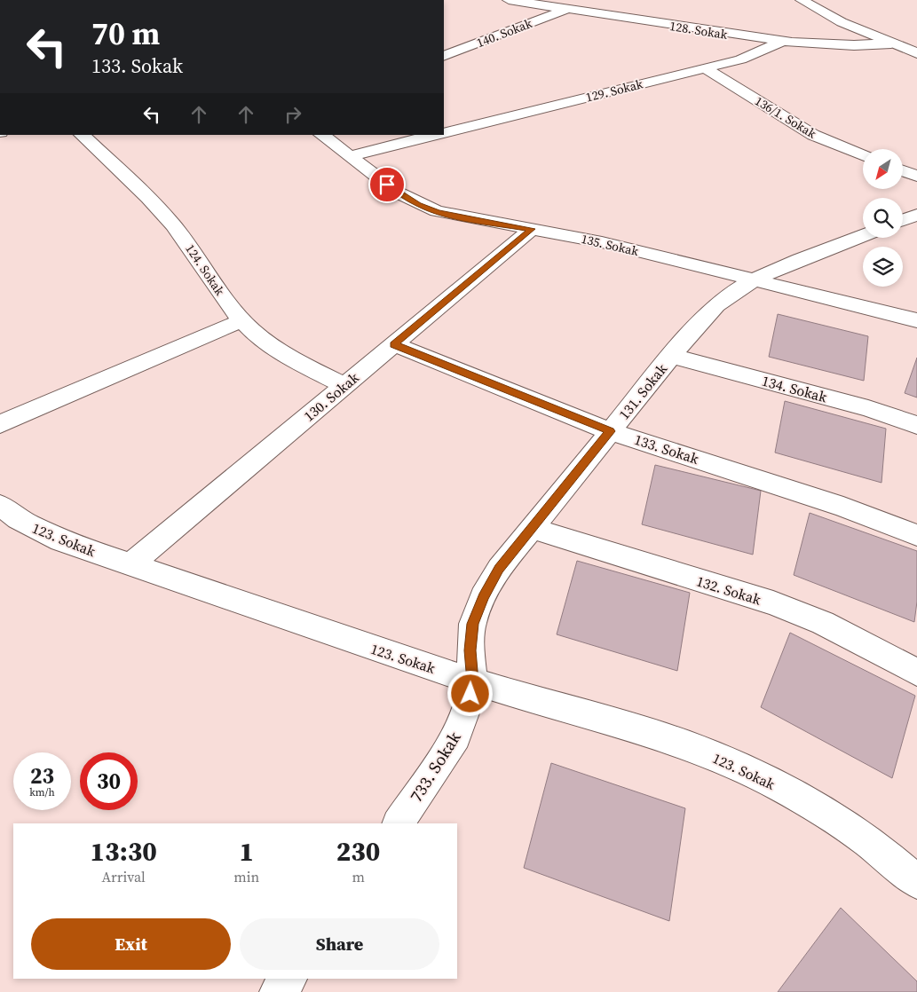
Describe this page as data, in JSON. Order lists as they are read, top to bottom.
{
  "streets": {
    "street": [
      "128. Sokak",
      "140. Sokak",
      "129. Sokak",
      "136/1. Sokak",
      "135. Sokak",
      "124. Sokak",
      "134. Sokak",
      "131. Sokak",
      "130. Sokak",
      "133. Sokak",
      "123. Sokak",
      "132. Sokak",
      "733. Sokak"
    ]
  },
  "crossings": [
    ["128. Sokak", "140. Sokak"],
    ["128. Sokak", "129. Sokak"],
    ["129. Sokak", "136/1. Sokak"],
    ["135. Sokak", "131. Sokak"],
    ["135. Sokak", "130. Sokak"],
    ["124. Sokak", "130. Sokak"],
    ["134. Sokak", "131. Sokak"],
    ["131. Sokak", "133. Sokak"],
    ["131. Sokak", "123. Sokak"],
    ["131. Sokak", "132. Sokak"],
    ["131. Sokak", "733. Sokak"],
    ["130. Sokak", "133. Sokak"],
    ["130. Sokak", "123. Sokak"],
    ["123. Sokak", "733. Sokak"]
  ],
  "north": "bottom left",
  "page": {
    "turn": ["70 m", "133. Sokak"],
    "speed": "23 km/h",
    "limit": "30",
    "eta": [
      "13:30",
      "Arrival",
      "1",
      "min",
      "230",
      "m"
    ],
    "buttons": ["Exit", "Share"]
  }
}
